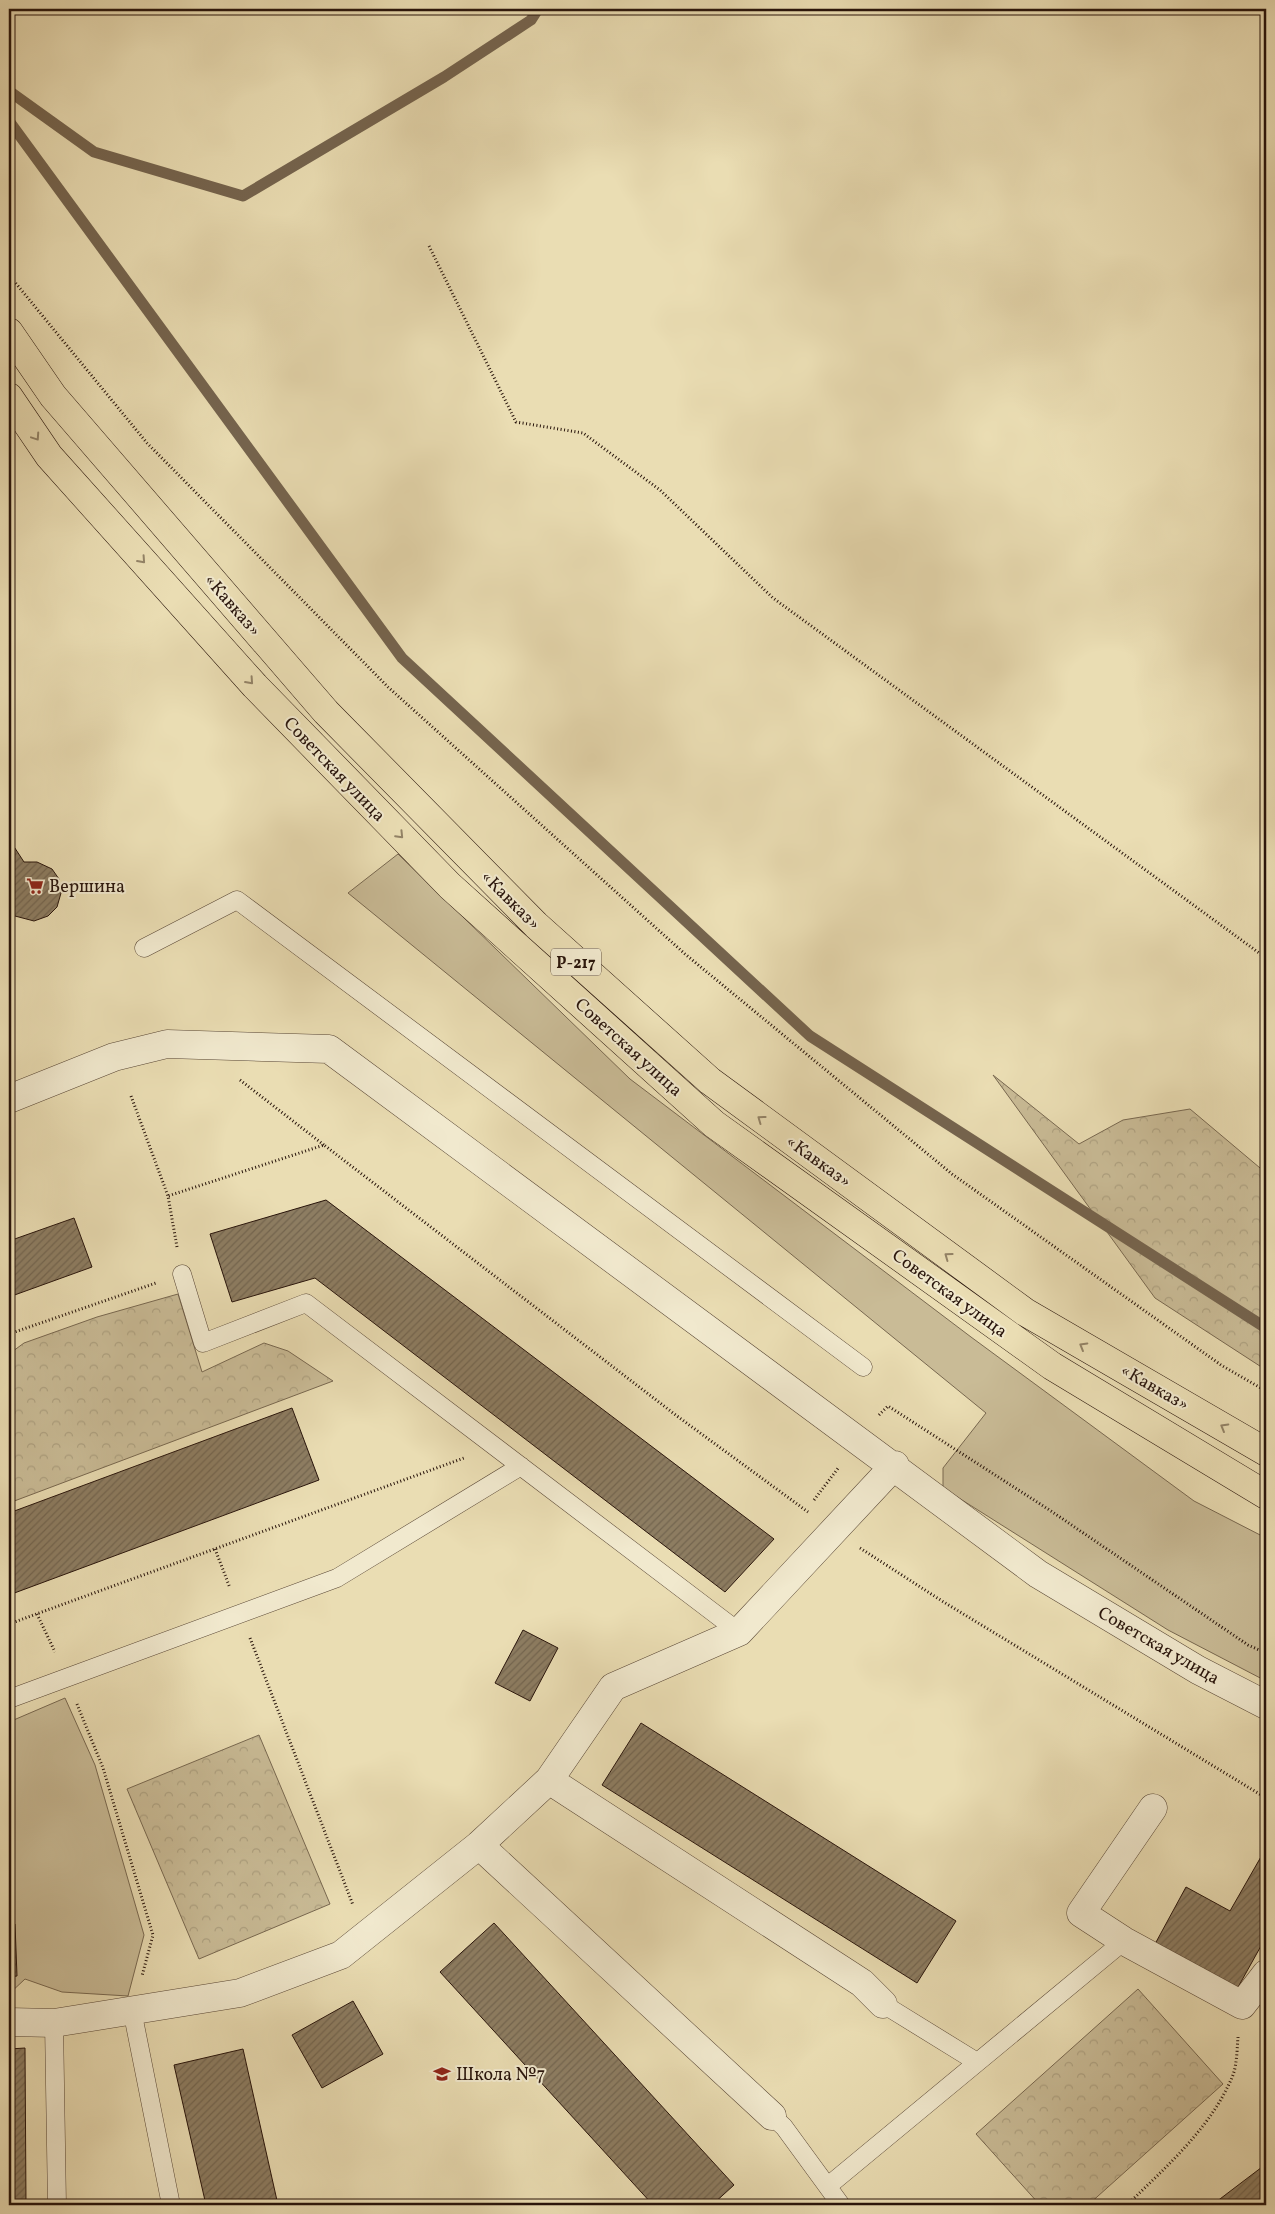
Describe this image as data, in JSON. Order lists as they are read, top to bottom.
{
  "streets": {
    "highway": ["«Кавказ»", "Советская улица", "Р-217"]
  },
  "one_way": ["«Кавказ»", "Советская улица"],
  "places": {
    "supermarket": ["Вершина"],
    "school or university": ["Школа №7"]
  }
}
